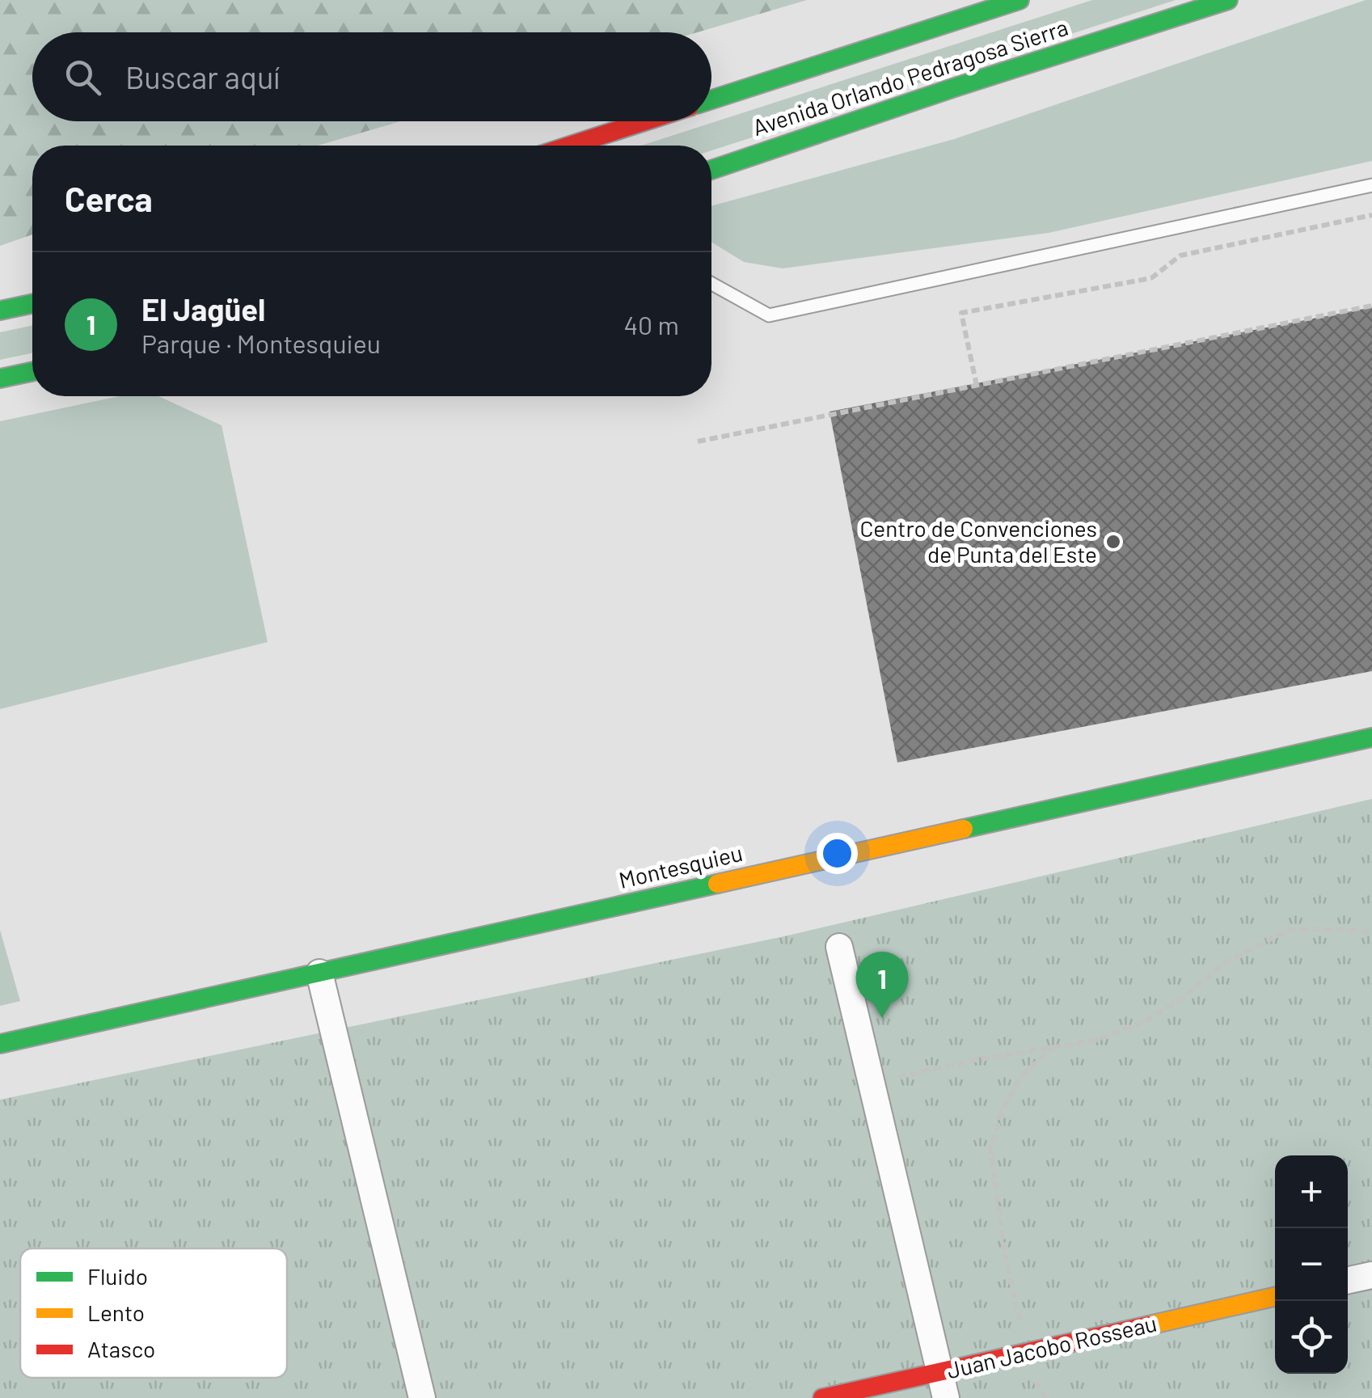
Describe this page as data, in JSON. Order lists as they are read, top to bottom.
{
  "streets": {
    "street": ["Avenida Orlando Pedragosa Sierra", "Montesquieu", "Juan Jacobo Rosseau"]
  },
  "places": ["Centro de Convenciones de Punta del Este"],
  "legend": ["Fluido", "Lento", "Atasco"],
  "page": {
    "search": "Buscar aquí",
    "heading": "Cerca",
    "list": [
      {
        "mark": "1",
        "name": "El Jagüel",
        "note": "Parque · Montesquieu",
        "value": "40 m"
      }
    ],
    "pins": "1",
    "map_buttons": ["+", "−"]
  }
}
